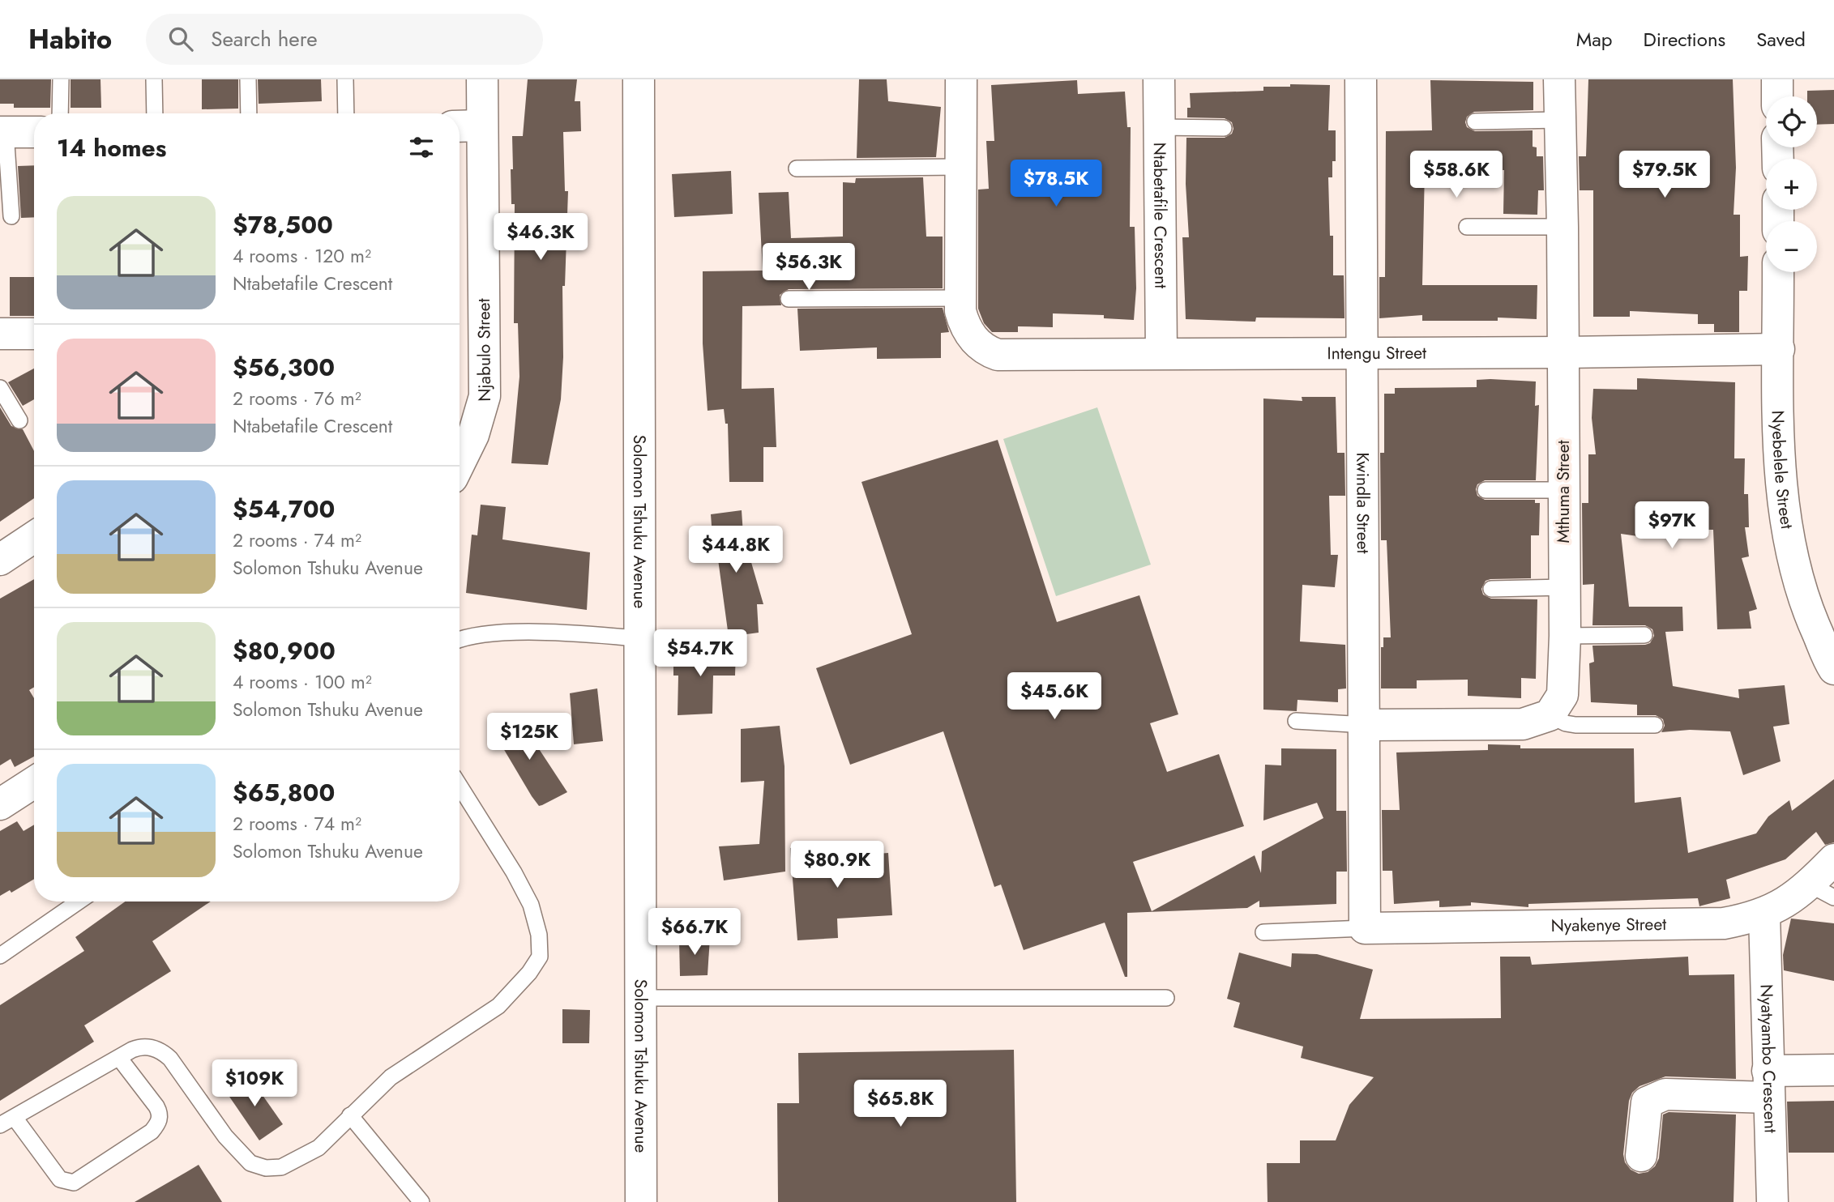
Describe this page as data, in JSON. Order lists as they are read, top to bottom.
{
  "streets": {
    "street": [
      "Ntabetafile Crescent",
      "Njabulo Street",
      "Intengu Street",
      "Nyebelele Street",
      "Mthuma Street",
      "Kwindla Street",
      "Solomon Tshuku Avenue",
      "Nyakenye Street",
      "Nyatyambo Crescent"
    ]
  },
  "crossings": [
    ["Ntabetafile Crescent", "Intengu Street"],
    ["Intengu Street", "Nyebelele Street"],
    ["Intengu Street", "Mthuma Street"],
    ["Intengu Street", "Kwindla Street"],
    ["Kwindla Street", "Nyakenye Street"],
    ["Nyakenye Street", "Nyatyambo Crescent"]
  ],
  "page": {
    "header": "Habito",
    "search": "Search here",
    "nav": ["Map", "Directions", "Saved"],
    "map_buttons": ["+", "−"],
    "heading": "14 homes",
    "price": [
      "$58.6K",
      "$79.5K",
      "$78.5K",
      "$46.3K",
      "$56.3K",
      "$97K",
      "$44.8K",
      "$54.7K",
      "$45.6K",
      "$125K",
      "$80.9K",
      "$66.7K",
      "$109K",
      "$65.8K"
    ],
    "list": [
      {
        "name": "$78,500",
        "note": "4 rooms · 120 m² · Ntabetafile Crescent"
      },
      {
        "name": "$56,300",
        "note": "2 rooms · 76 m² · Ntabetafile Crescent"
      },
      {
        "name": "$54,700",
        "note": "2 rooms · 74 m² · Solomon Tshuku Avenue"
      },
      {
        "name": "$80,900",
        "note": "4 rooms · 100 m² · Solomon Tshuku Avenue"
      },
      {
        "name": "$65,800",
        "note": "2 rooms · 74 m² · Solomon Tshuku Avenue"
      }
    ]
  }
}
